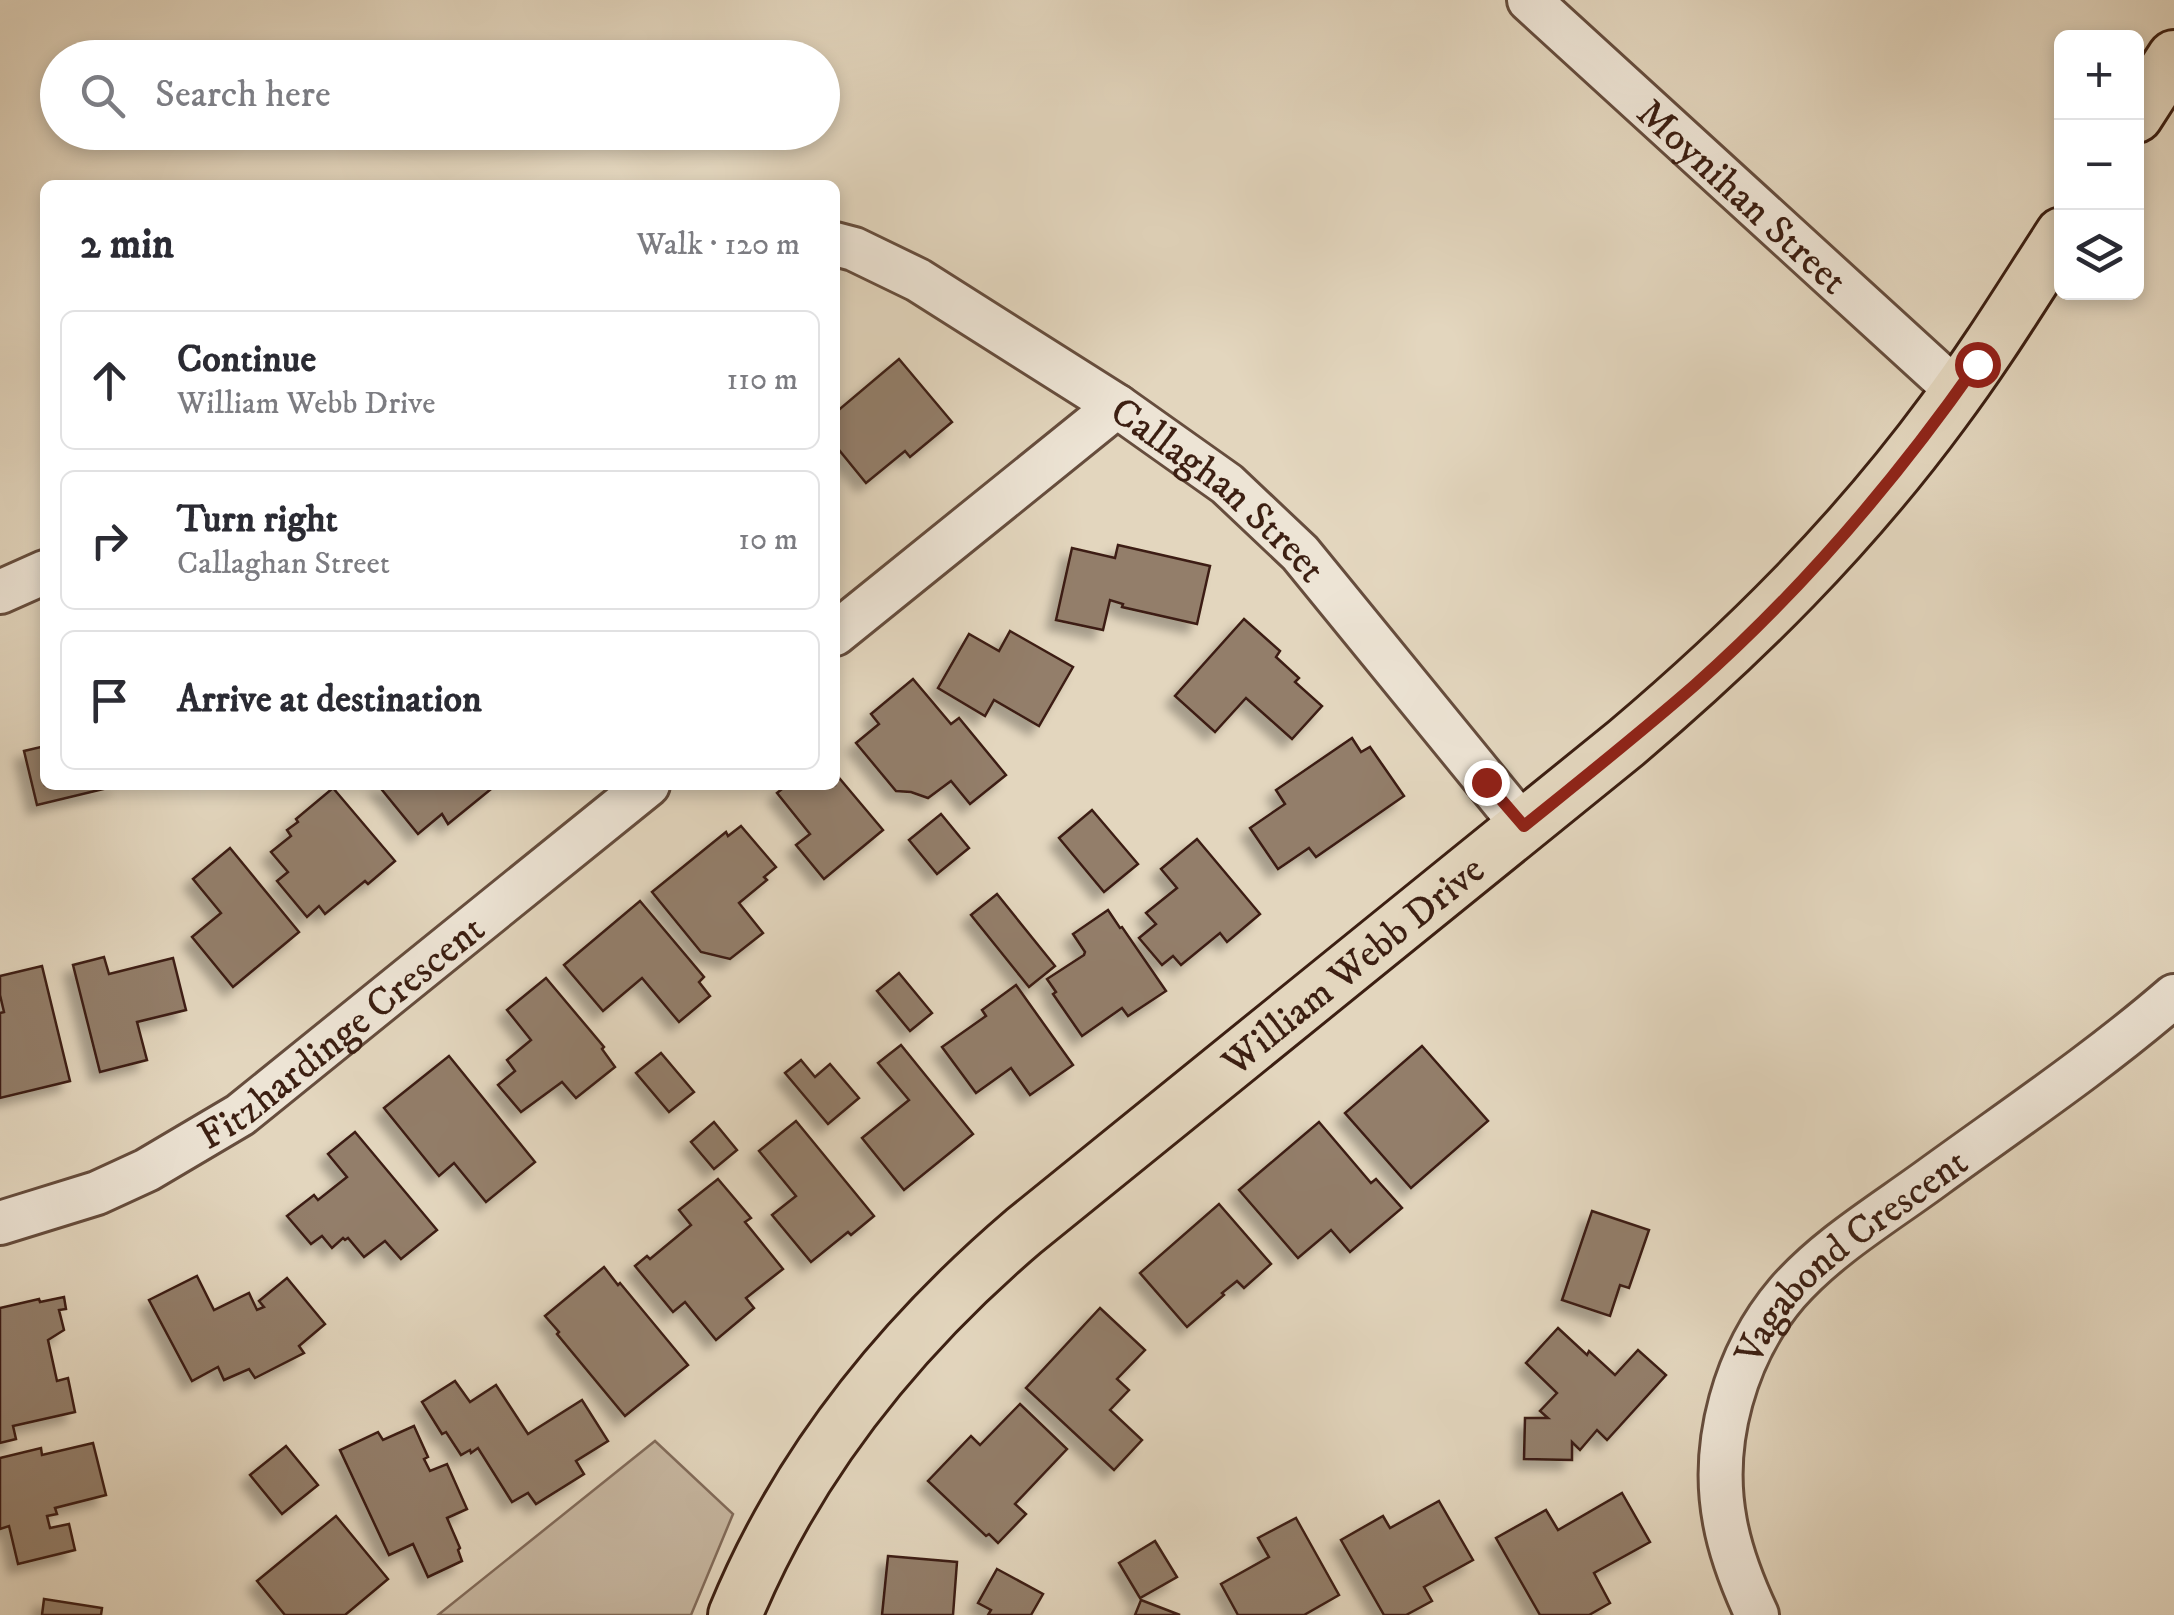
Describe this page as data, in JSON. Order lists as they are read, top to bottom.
{
  "streets": {
    "main road": ["William Webb Drive"],
    "street": [
      "Moynihan Street",
      "Callaghan Street",
      "Fitzhardinge Crescent",
      "Vagabond Crescent"
    ]
  },
  "crossings": [
    ["Moynihan Street", "William Webb Drive"],
    ["Callaghan Street", "William Webb Drive"]
  ],
  "page": {
    "map_buttons": ["+", "−"],
    "search": "Search here",
    "heading": ["2 min", "Walk · 120 m"],
    "list": [
      ["Continue", "William Webb Drive", "110 m"],
      ["Turn right", "Callaghan Street", "10 m"],
      "Arrive at destination"
    ]
  }
}
